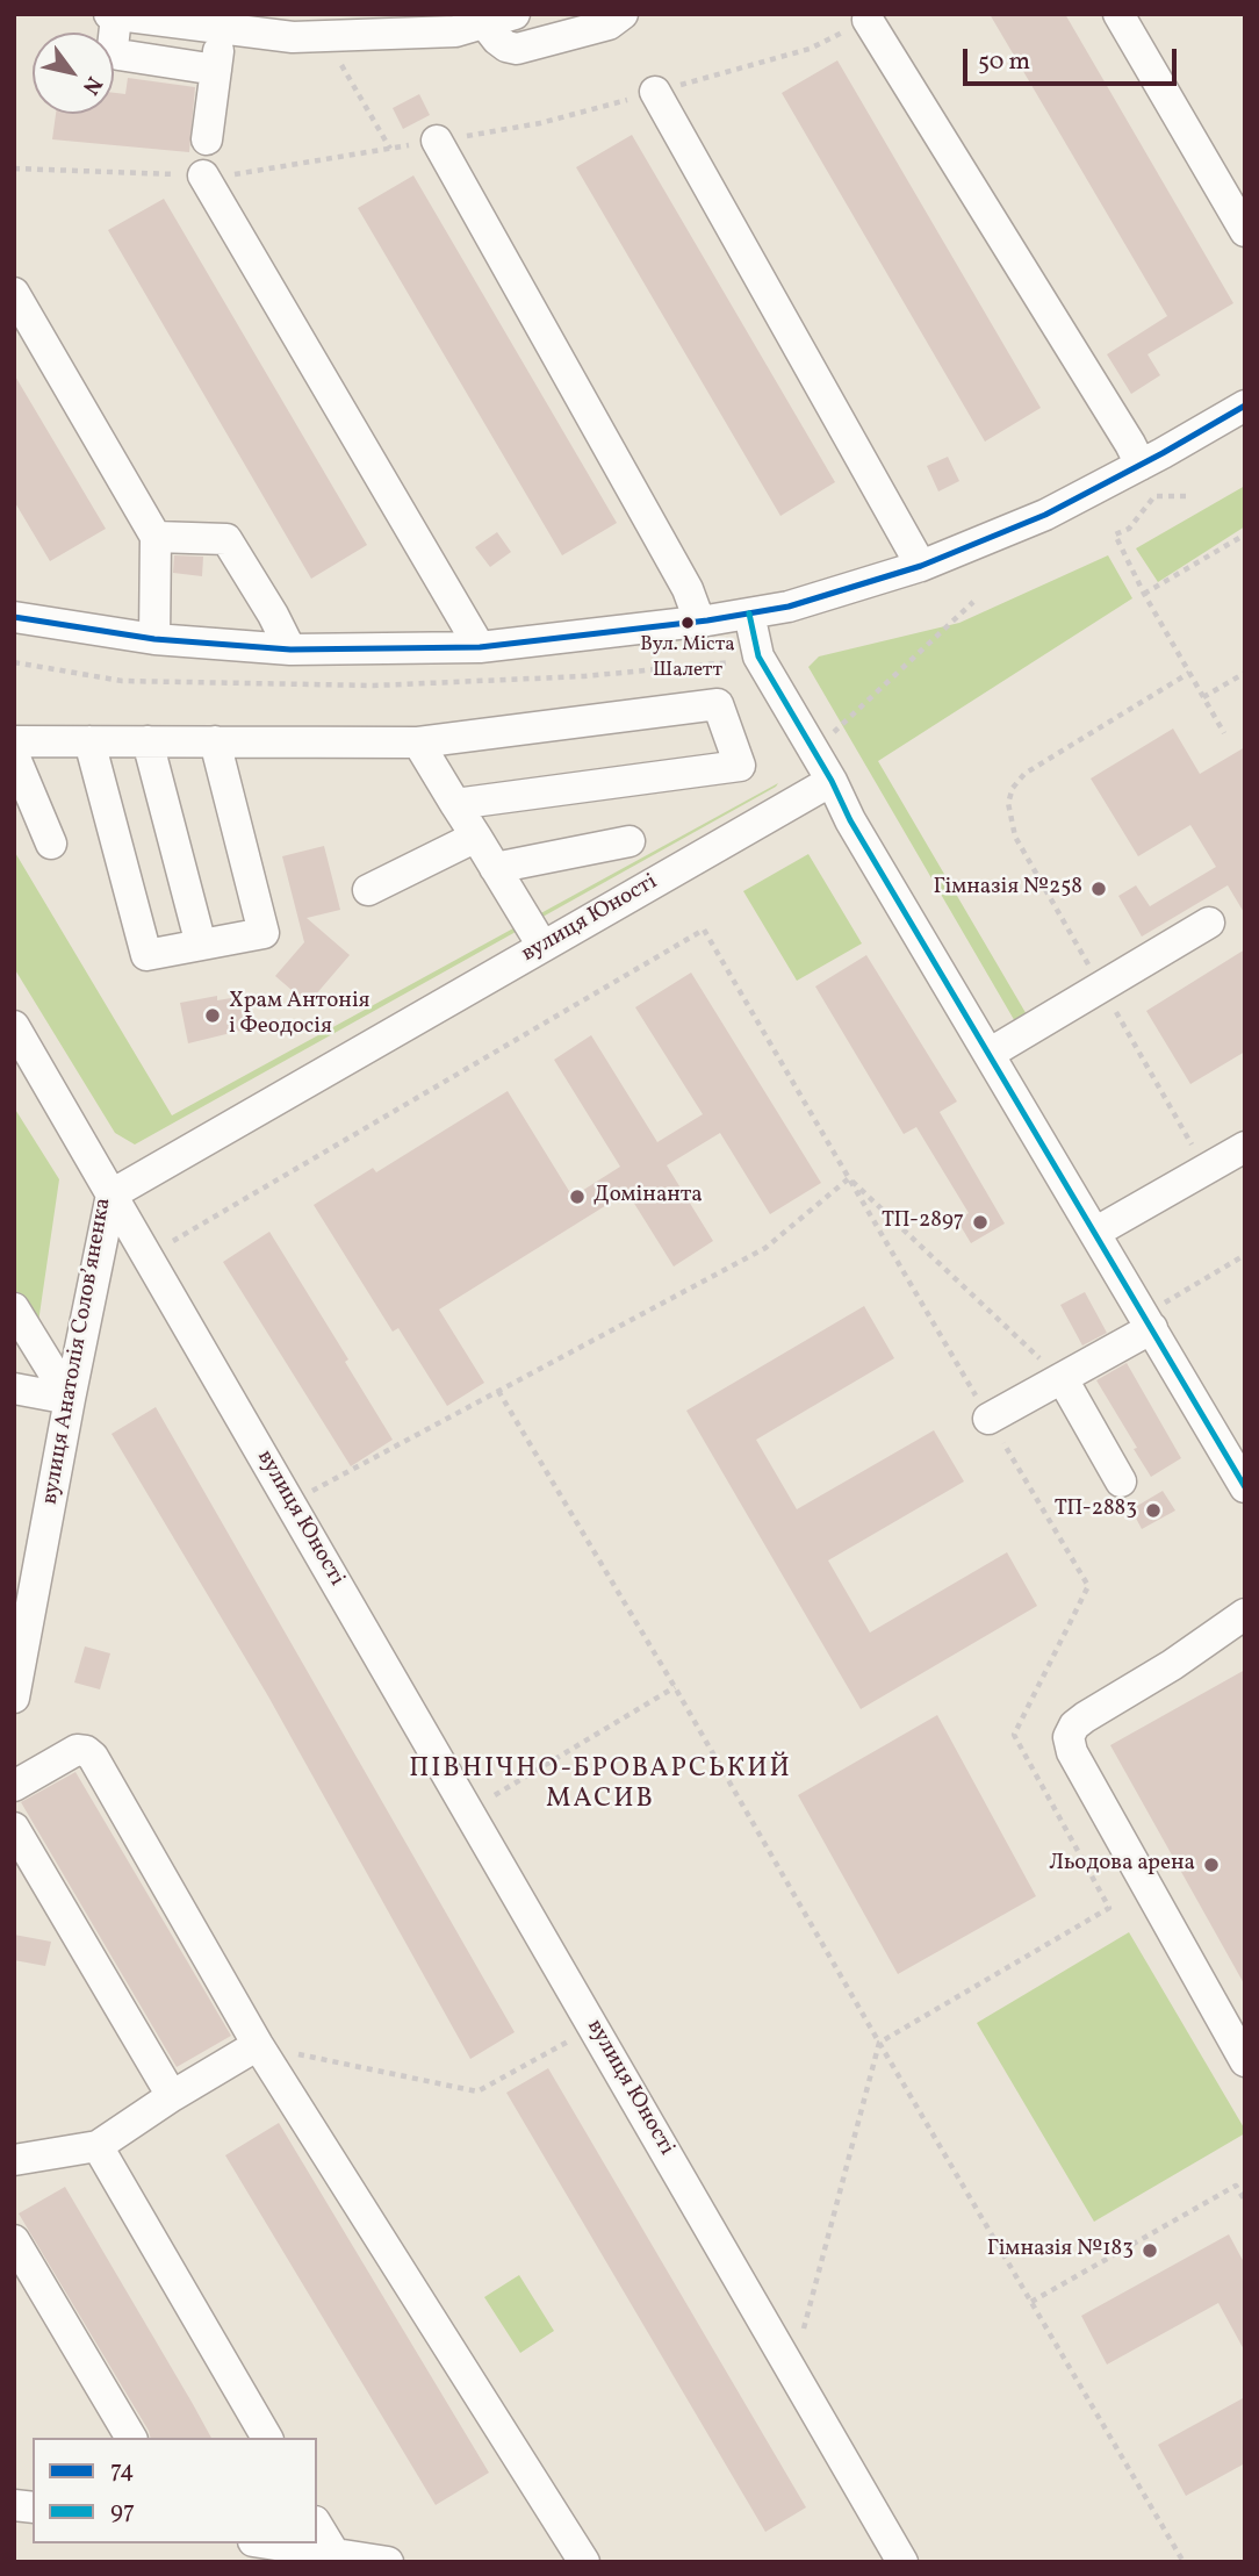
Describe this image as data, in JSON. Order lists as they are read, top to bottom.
{
  "streets": {
    "street": ["вулиця Юності", "вулиця Анатолія Соловʼяненка"]
  },
  "crossings": [
    ["вулиця Юності", "вулиця Анатолія Соловʼяненка"]
  ],
  "districts": ["ПІВНІЧНО-БРОВАРСЬКИЙ МАСИВ"],
  "places": [
    "Вул. Міста Шалетт",
    "Гімназія №258",
    "Храм Антонія і Феодосія",
    "Домінанта",
    "ТП-2897",
    "ТП-2883",
    "Льодова арена",
    "Гімназія №183"
  ],
  "lines": ["transit line 74", "transit line 97"],
  "legend": ["74", "97"],
  "scale_bar": "50 m",
  "north": "bottom right"
}
